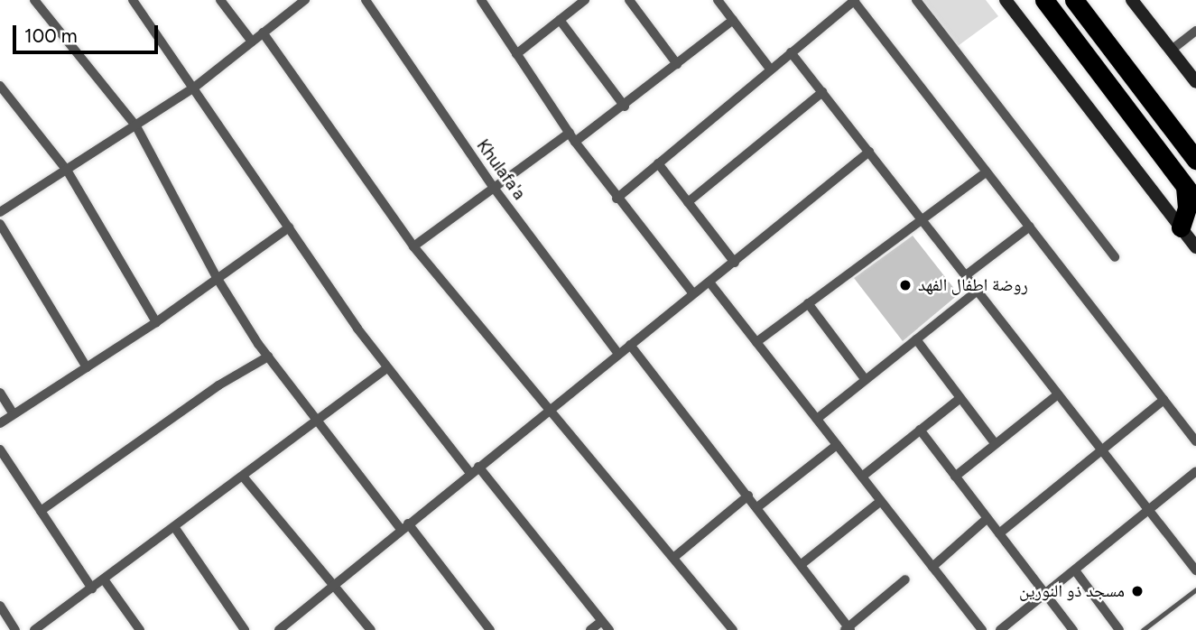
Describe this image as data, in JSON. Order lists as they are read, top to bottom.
{
  "streets": {
    "street": ["Khulafa'a"]
  },
  "places": ["روضة اطفال الفهد", "مسجد ذو النورين"],
  "scale_bar": "100 m"
}
